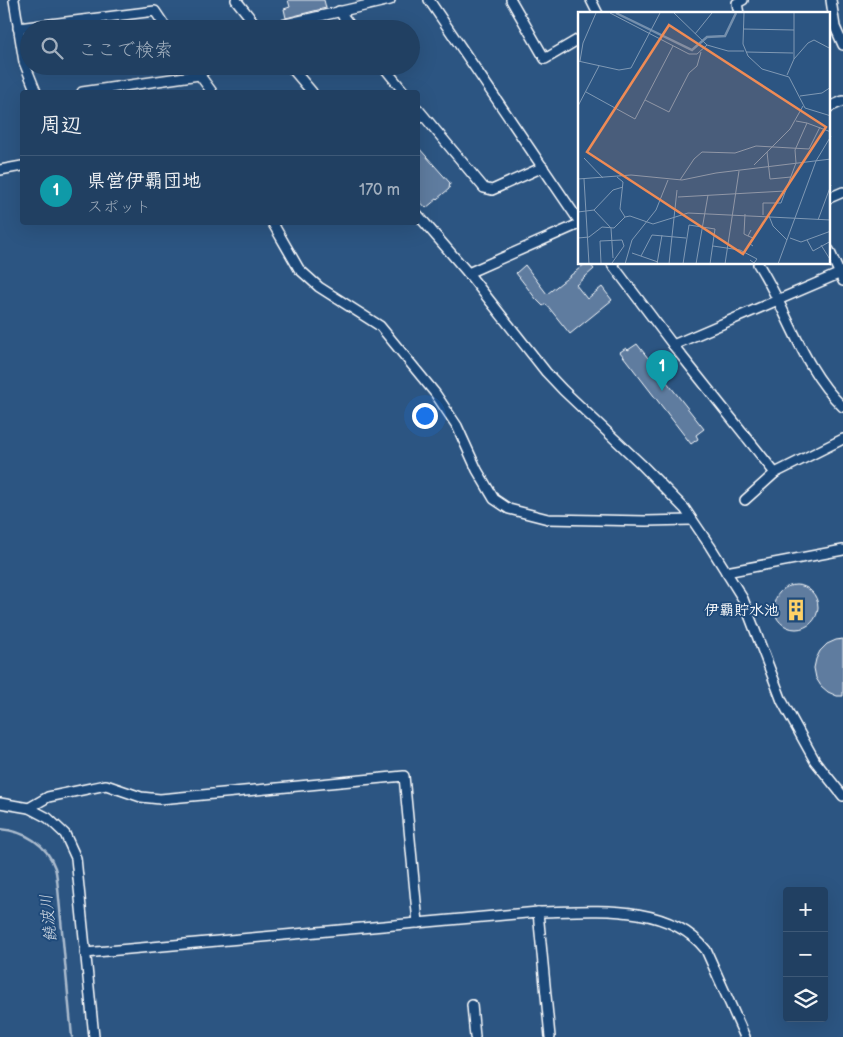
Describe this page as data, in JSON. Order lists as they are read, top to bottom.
{
  "water": ["饒波川"],
  "places": {
    "building": ["伊覇貯水池"]
  },
  "page": {
    "search": "ここで検索",
    "heading": "周辺",
    "list": [
      {
        "mark": "1",
        "name": "県営伊覇団地",
        "note": "スポット",
        "value": "170 m"
      }
    ],
    "pins": "1",
    "map_buttons": ["+", "−"]
  }
}
